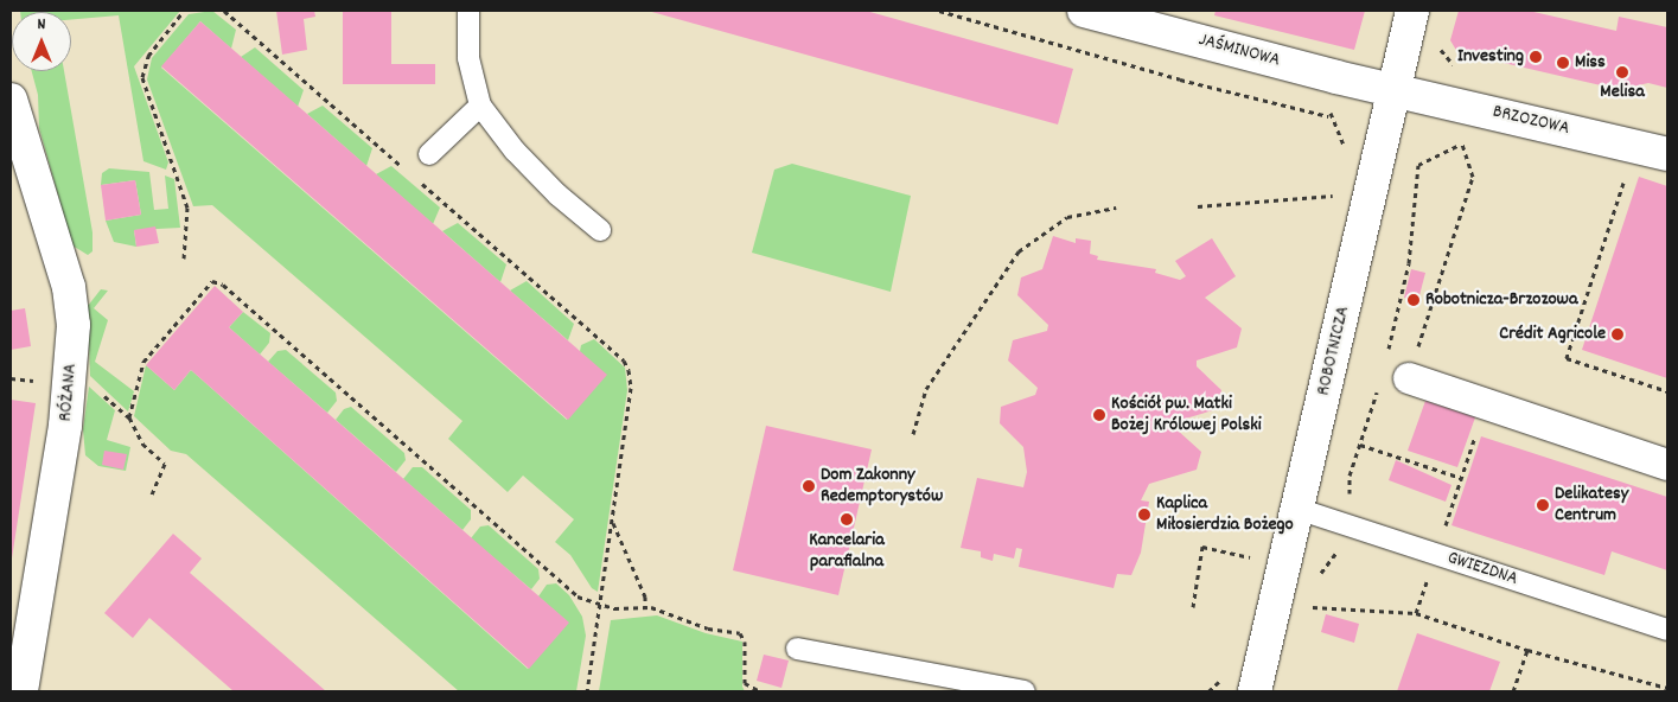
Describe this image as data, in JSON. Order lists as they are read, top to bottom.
{
  "streets": {
    "street": [
      "JAŚMINOWA",
      "BRZOZOWA",
      "ROBOTNICZA",
      "RÓŻANA"
    ],
    "lane": ["GWIEZDNA"]
  },
  "crossings": [
    ["JAŚMINOWA", "BRZOZOWA"],
    ["JAŚMINOWA", "ROBOTNICZA"],
    ["BRZOZOWA", "ROBOTNICZA"],
    ["ROBOTNICZA", "GWIEZDNA"]
  ],
  "places": [
    "Investing",
    "Miss",
    "Melisa",
    "Robotnicza-Brzozowa",
    "Crédit Agricole",
    "Kościół pw. Matki Bożej Królowej Polski",
    "Dom Zakonny Redemptorystów",
    "Delikatesy Centrum",
    "Kaplica Miłosierdzia Bożego",
    "Kancelaria parafialna"
  ],
  "north": "top"
}
